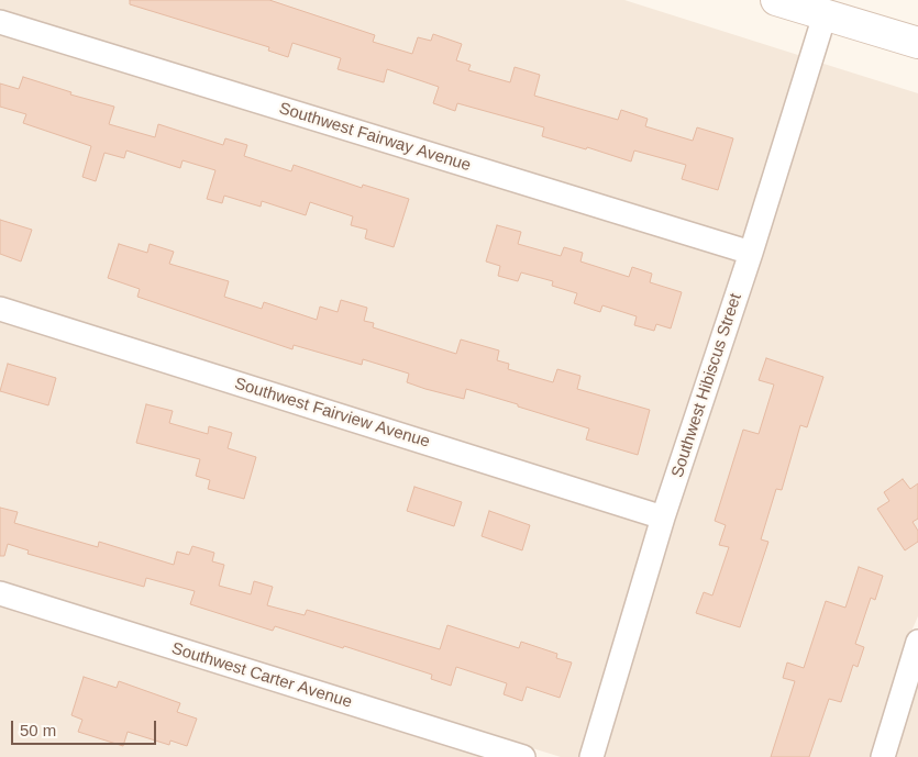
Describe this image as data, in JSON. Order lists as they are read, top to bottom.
{
  "streets": {
    "street": [
      "Southwest Fairway Avenue",
      "Southwest Hibiscus Street",
      "Southwest Fairview Avenue",
      "Southwest Carter Avenue"
    ]
  },
  "crossings": [
    ["Southwest Fairway Avenue", "Southwest Hibiscus Street"],
    ["Southwest Hibiscus Street", "Southwest Fairview Avenue"]
  ],
  "scale_bar": "50 m"
}
